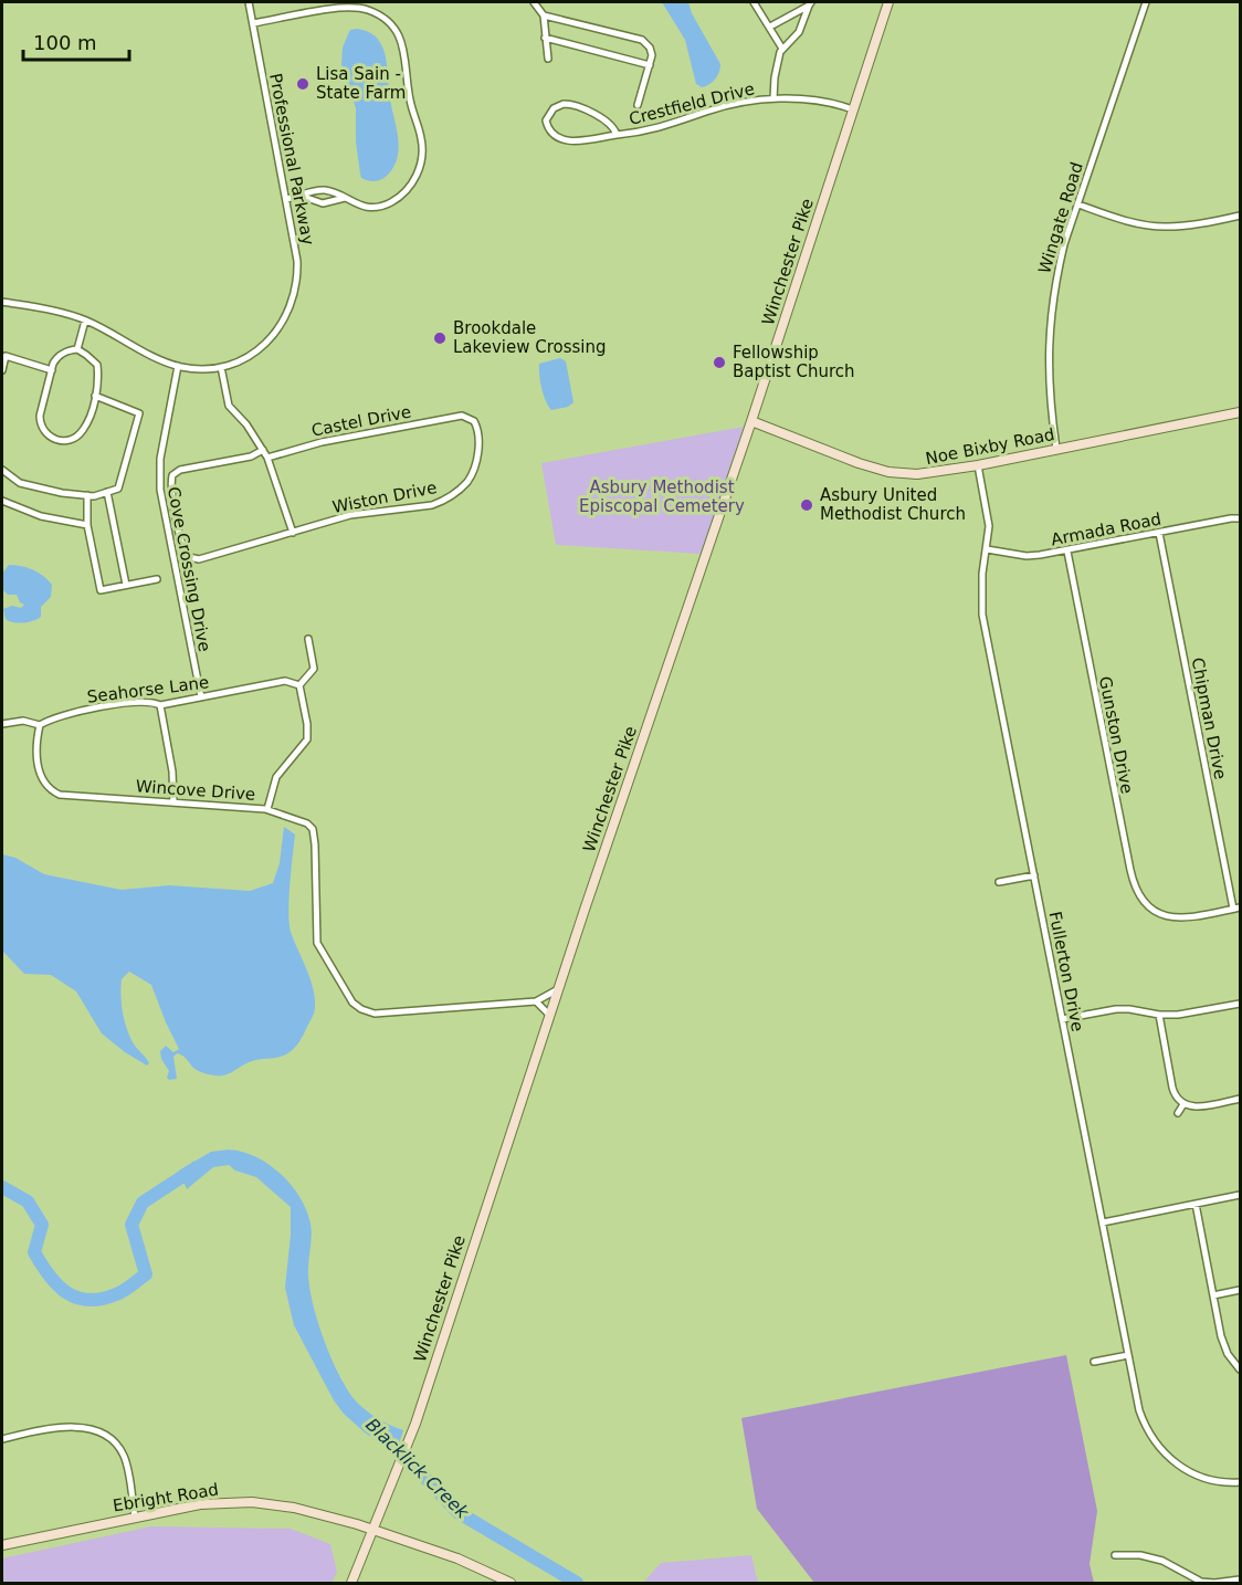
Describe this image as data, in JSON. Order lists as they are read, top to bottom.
{
  "streets": {
    "main road": ["Winchester Pike", "Noe Bixby Road", "Ebright Road"],
    "street": [
      "Crestfield Drive",
      "Professional Parkway",
      "Wingate Road",
      "Castel Drive",
      "Wiston Drive",
      "Armada Road",
      "Cove Crossing Drive",
      "Seahorse Lane",
      "Chipman Drive",
      "Gunston Drive",
      "Wincove Drive",
      "Fullerton Drive"
    ]
  },
  "crossings": [
    ["Crestfield Drive", "Winchester Pike"],
    ["Wingate Road", "Noe Bixby Road"],
    ["Winchester Pike", "Noe Bixby Road"],
    ["Winchester Pike", "Wincove Drive"],
    ["Winchester Pike", "Ebright Road"],
    ["Castel Drive", "Wiston Drive"],
    ["Noe Bixby Road", "Fullerton Drive"],
    ["Armada Road", "Chipman Drive"],
    ["Armada Road", "Gunston Drive"],
    ["Armada Road", "Fullerton Drive"],
    ["Cove Crossing Drive", "Seahorse Lane"],
    ["Seahorse Lane", "Wincove Drive"],
    ["Chipman Drive", "Gunston Drive"]
  ],
  "water": ["Blacklick Creek"],
  "parks": ["Asbury Methodist Episcopal Cemetery"],
  "places": [
    "Lisa Sain - State Farm",
    "Brookdale Lakeview Crossing",
    "Fellowship Baptist Church",
    "Asbury United Methodist Church"
  ],
  "scale_bar": "100 m"
}
